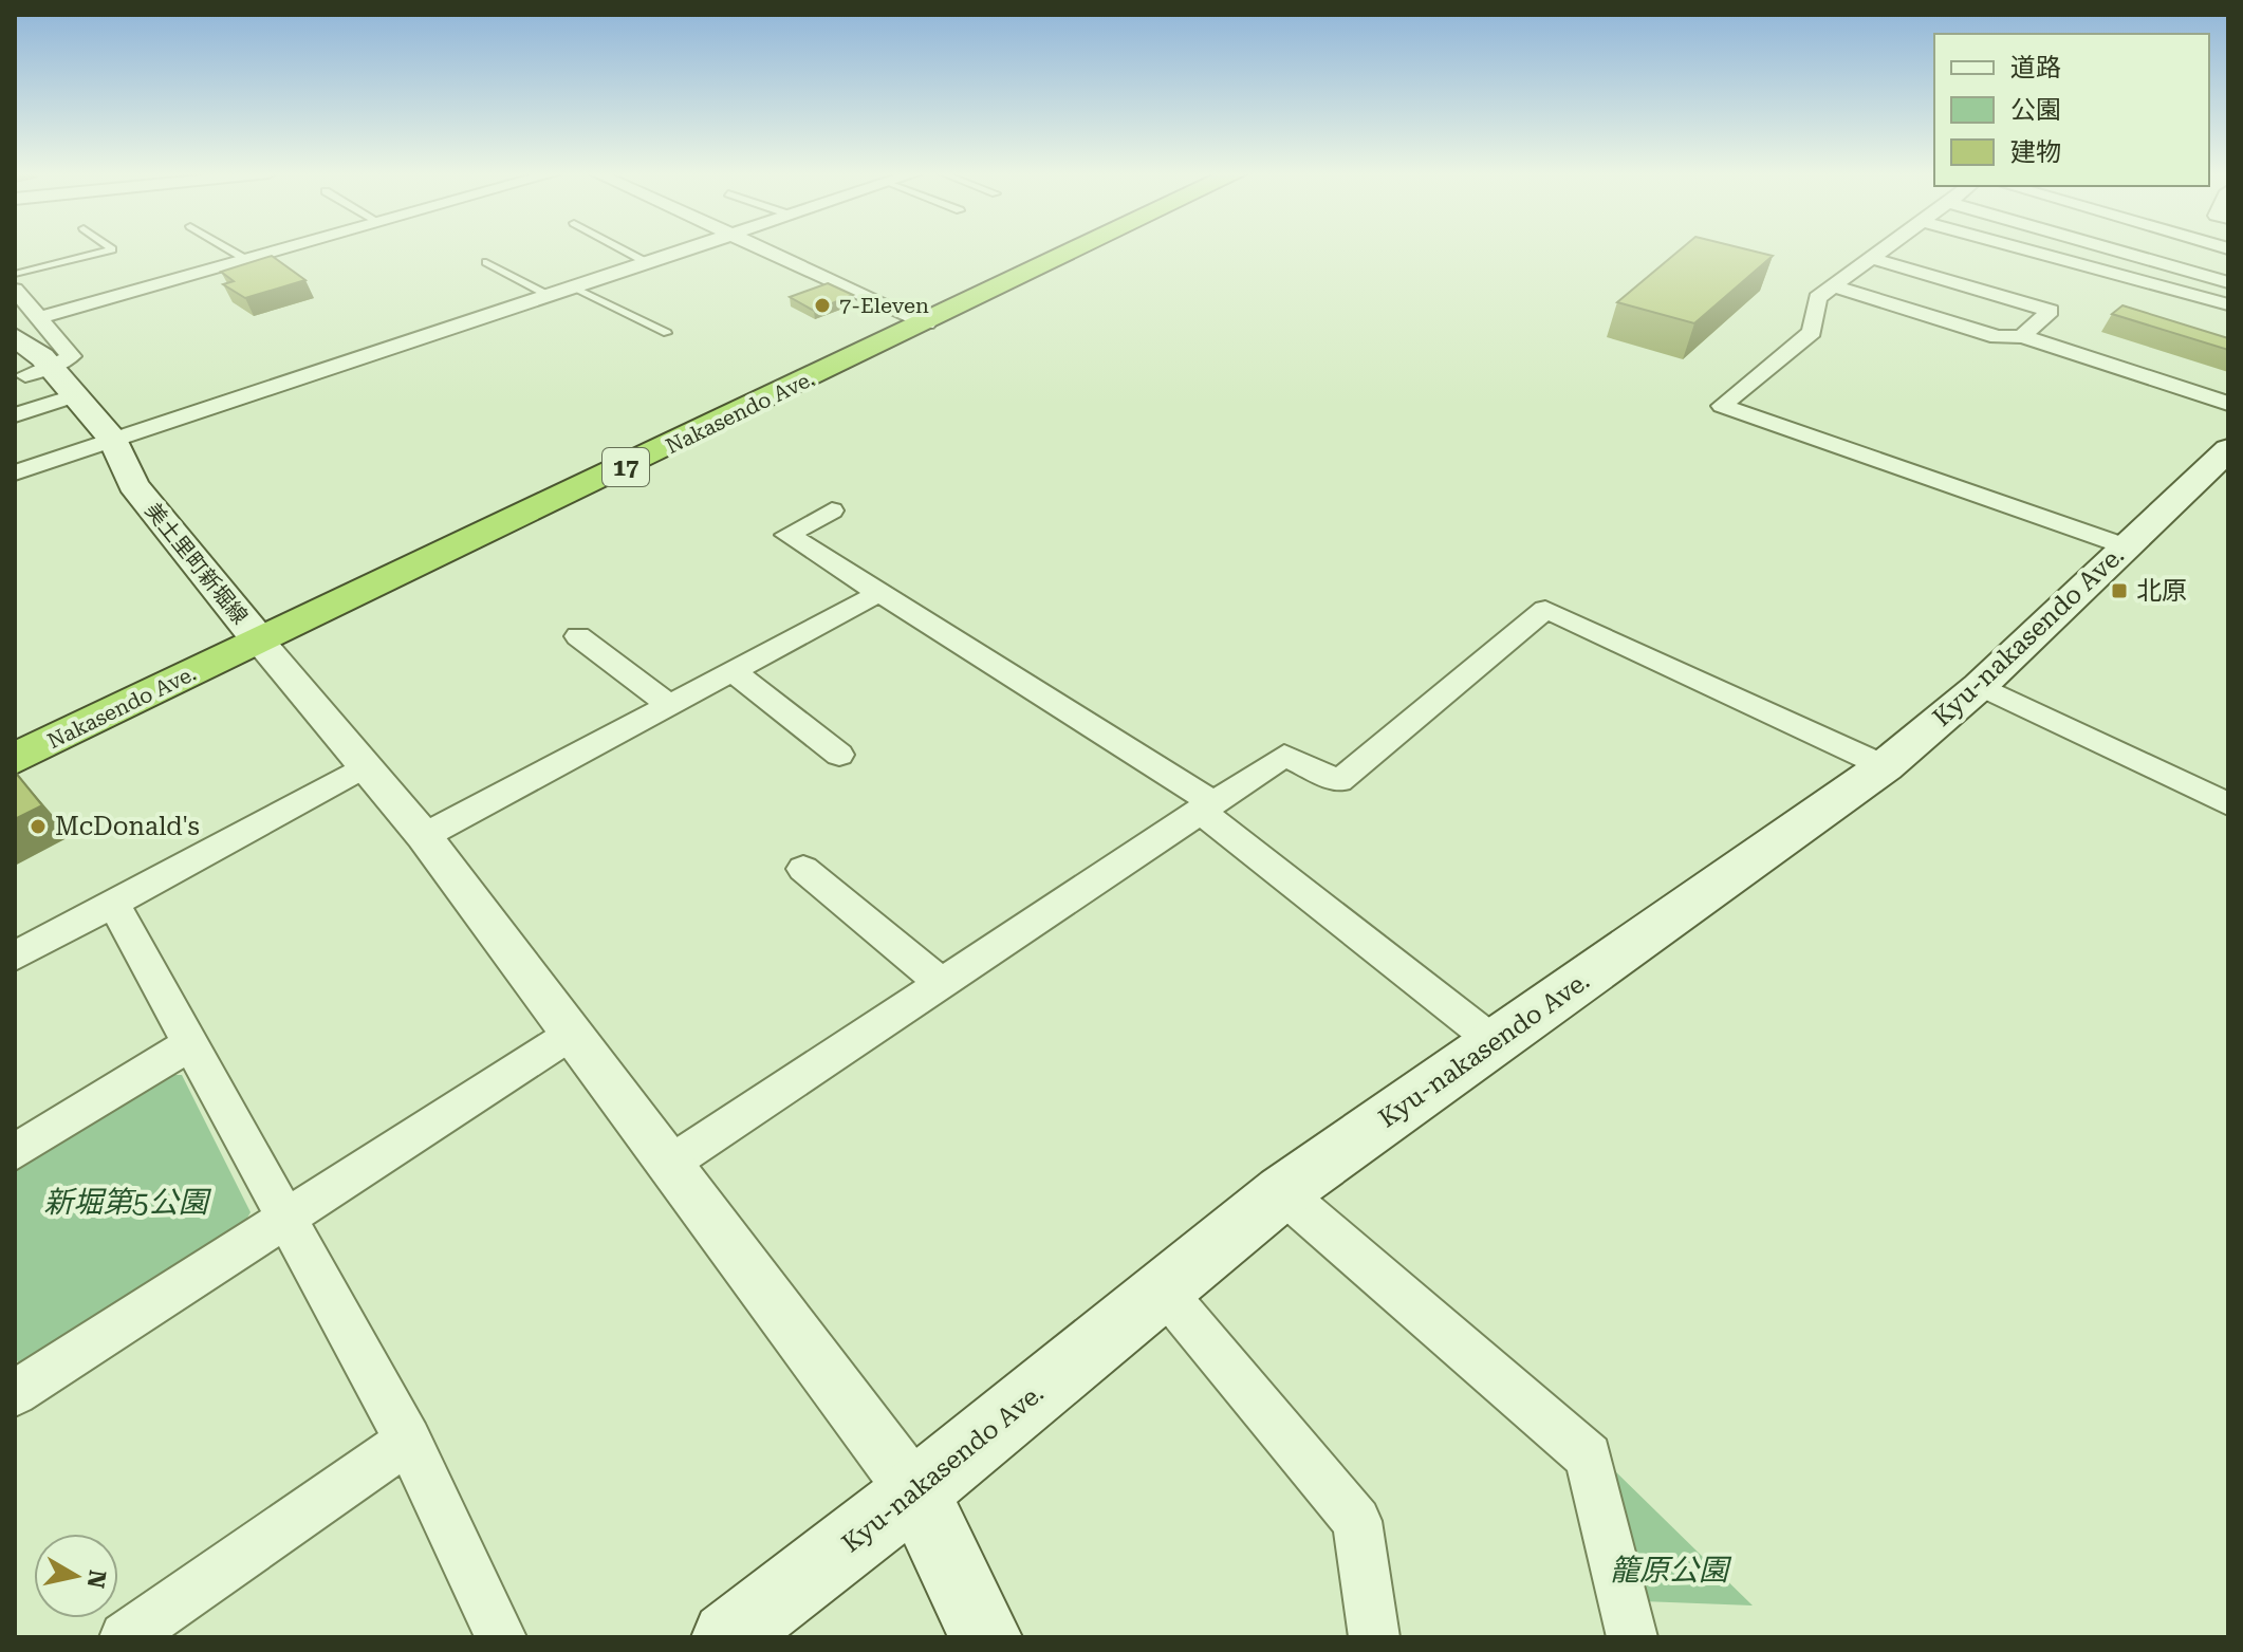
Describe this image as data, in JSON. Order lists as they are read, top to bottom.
{
  "streets": {
    "highway": ["Nakasendo Ave.", "17"],
    "main road": ["美土里町新堀線", "Kyu-nakasendo Ave."]
  },
  "crossings": [
    ["Nakasendo Ave.", "美土里町新堀線"]
  ],
  "parks": ["新堀第5公園", "籠原公園"],
  "places": {
    "other": ["7-Eleven", "McDonald's"],
    "transit": ["北原"]
  },
  "legend": ["道路", "公園", "建物"],
  "north": "right"
}
